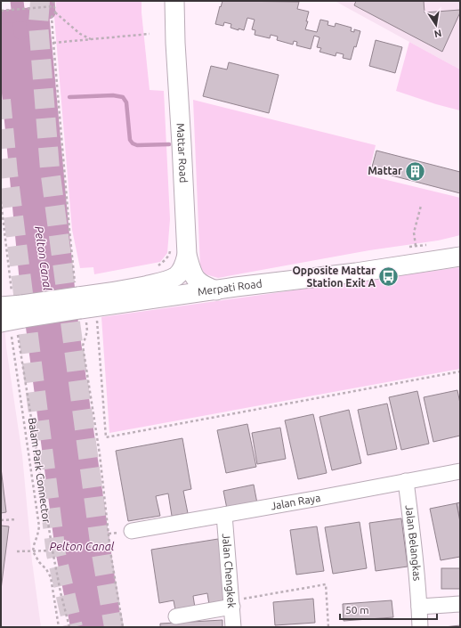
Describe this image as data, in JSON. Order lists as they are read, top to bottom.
{
  "streets": {
    "street": [
      "Mattar Road",
      "Merpati Road",
      "Jalan Raya",
      "Jalan Belangkas",
      "Jalan Chengkek"
    ],
    "path": ["Balam Park Connector"]
  },
  "crossings": [
    ["Mattar Road", "Merpati Road"],
    ["Merpati Road", "Balam Park Connector"],
    ["Jalan Raya", "Jalan Belangkas"],
    ["Jalan Raya", "Jalan Chengkek"]
  ],
  "water": ["Pelton Canal"],
  "places": {
    "building": ["Mattar"],
    "bus stop": ["Opposite Mattar Station Exit A"]
  },
  "scale_bar": "50 m",
  "north": "bottom"
}
